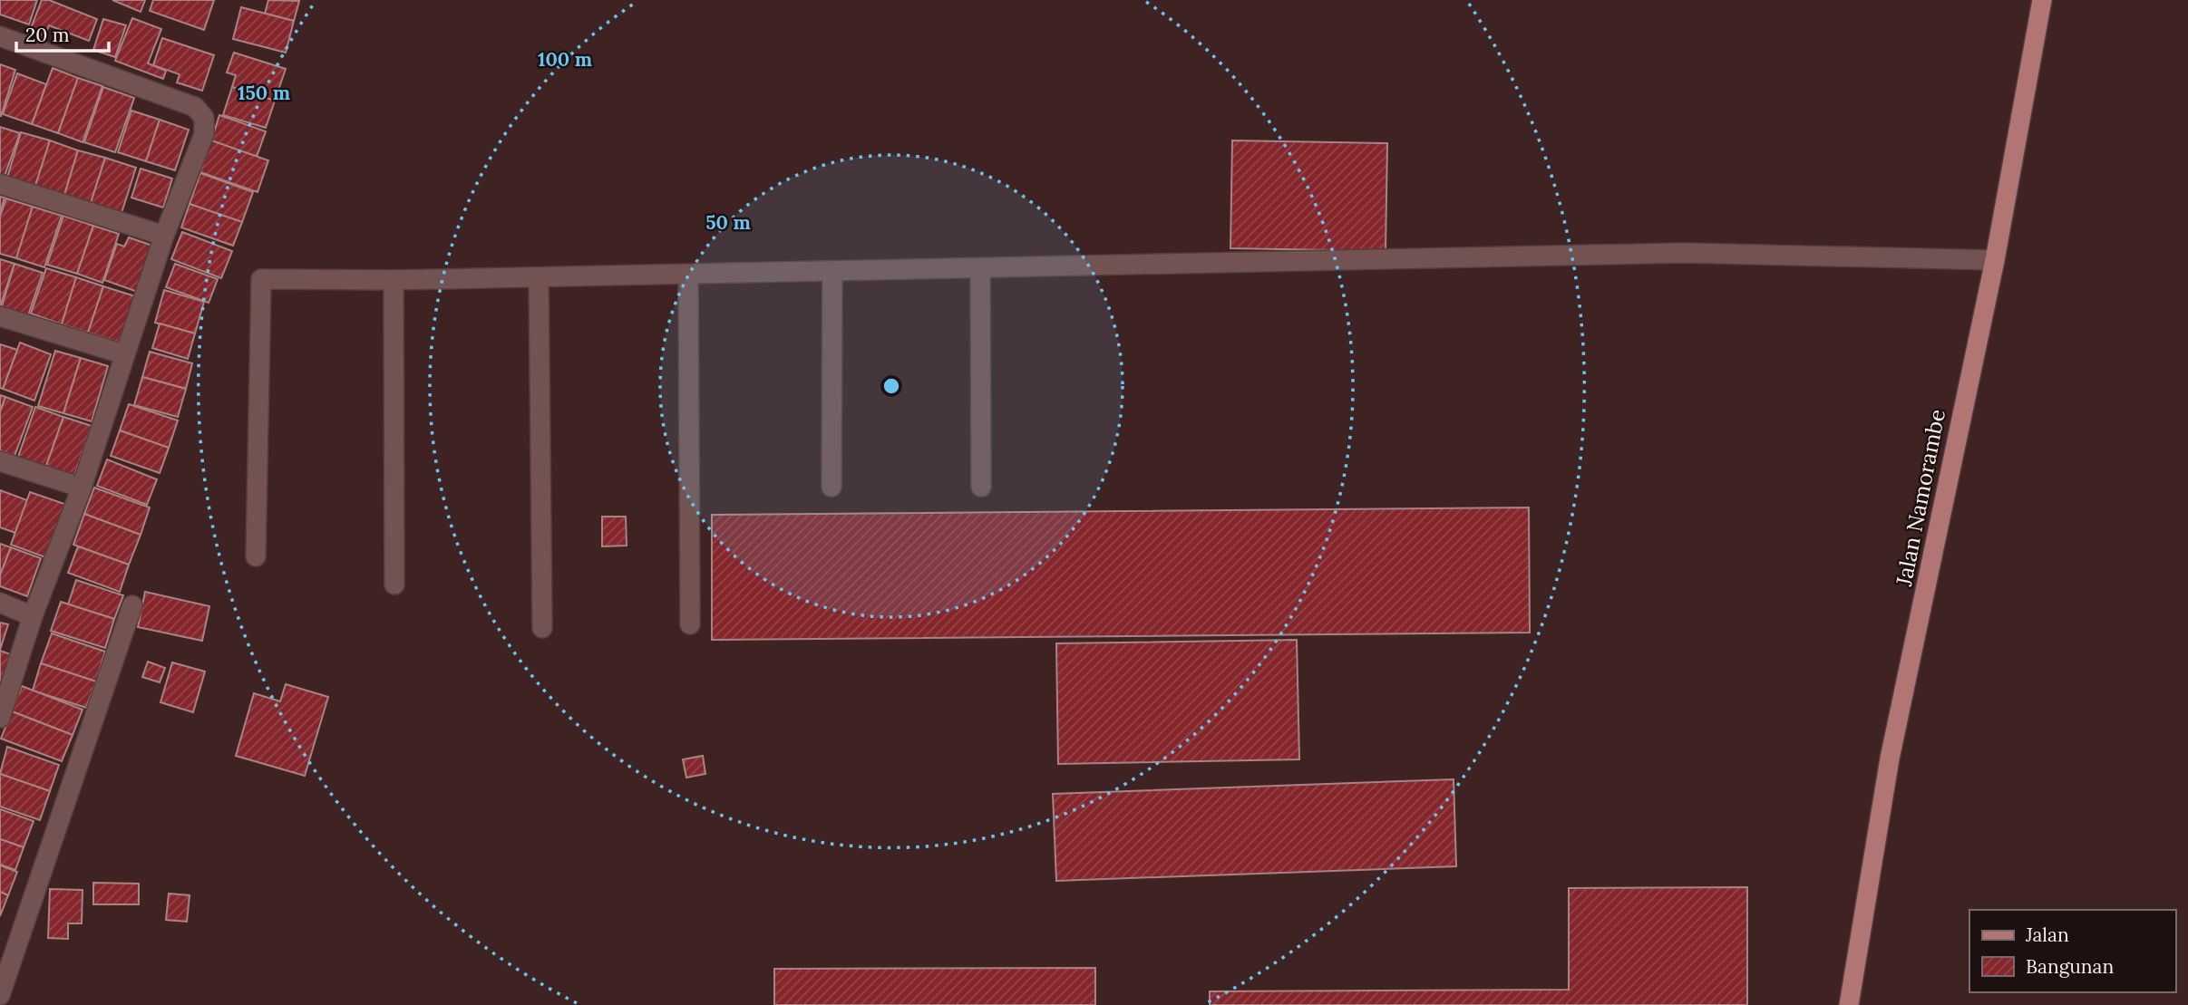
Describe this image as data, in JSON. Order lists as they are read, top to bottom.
{
  "streets": {
    "main road": ["Jalan Namorambe"]
  },
  "legend": ["Jalan", "Bangunan"],
  "scale_bar": "20 m",
  "rings": ["100 m", "150 m", "50 m"]
}
